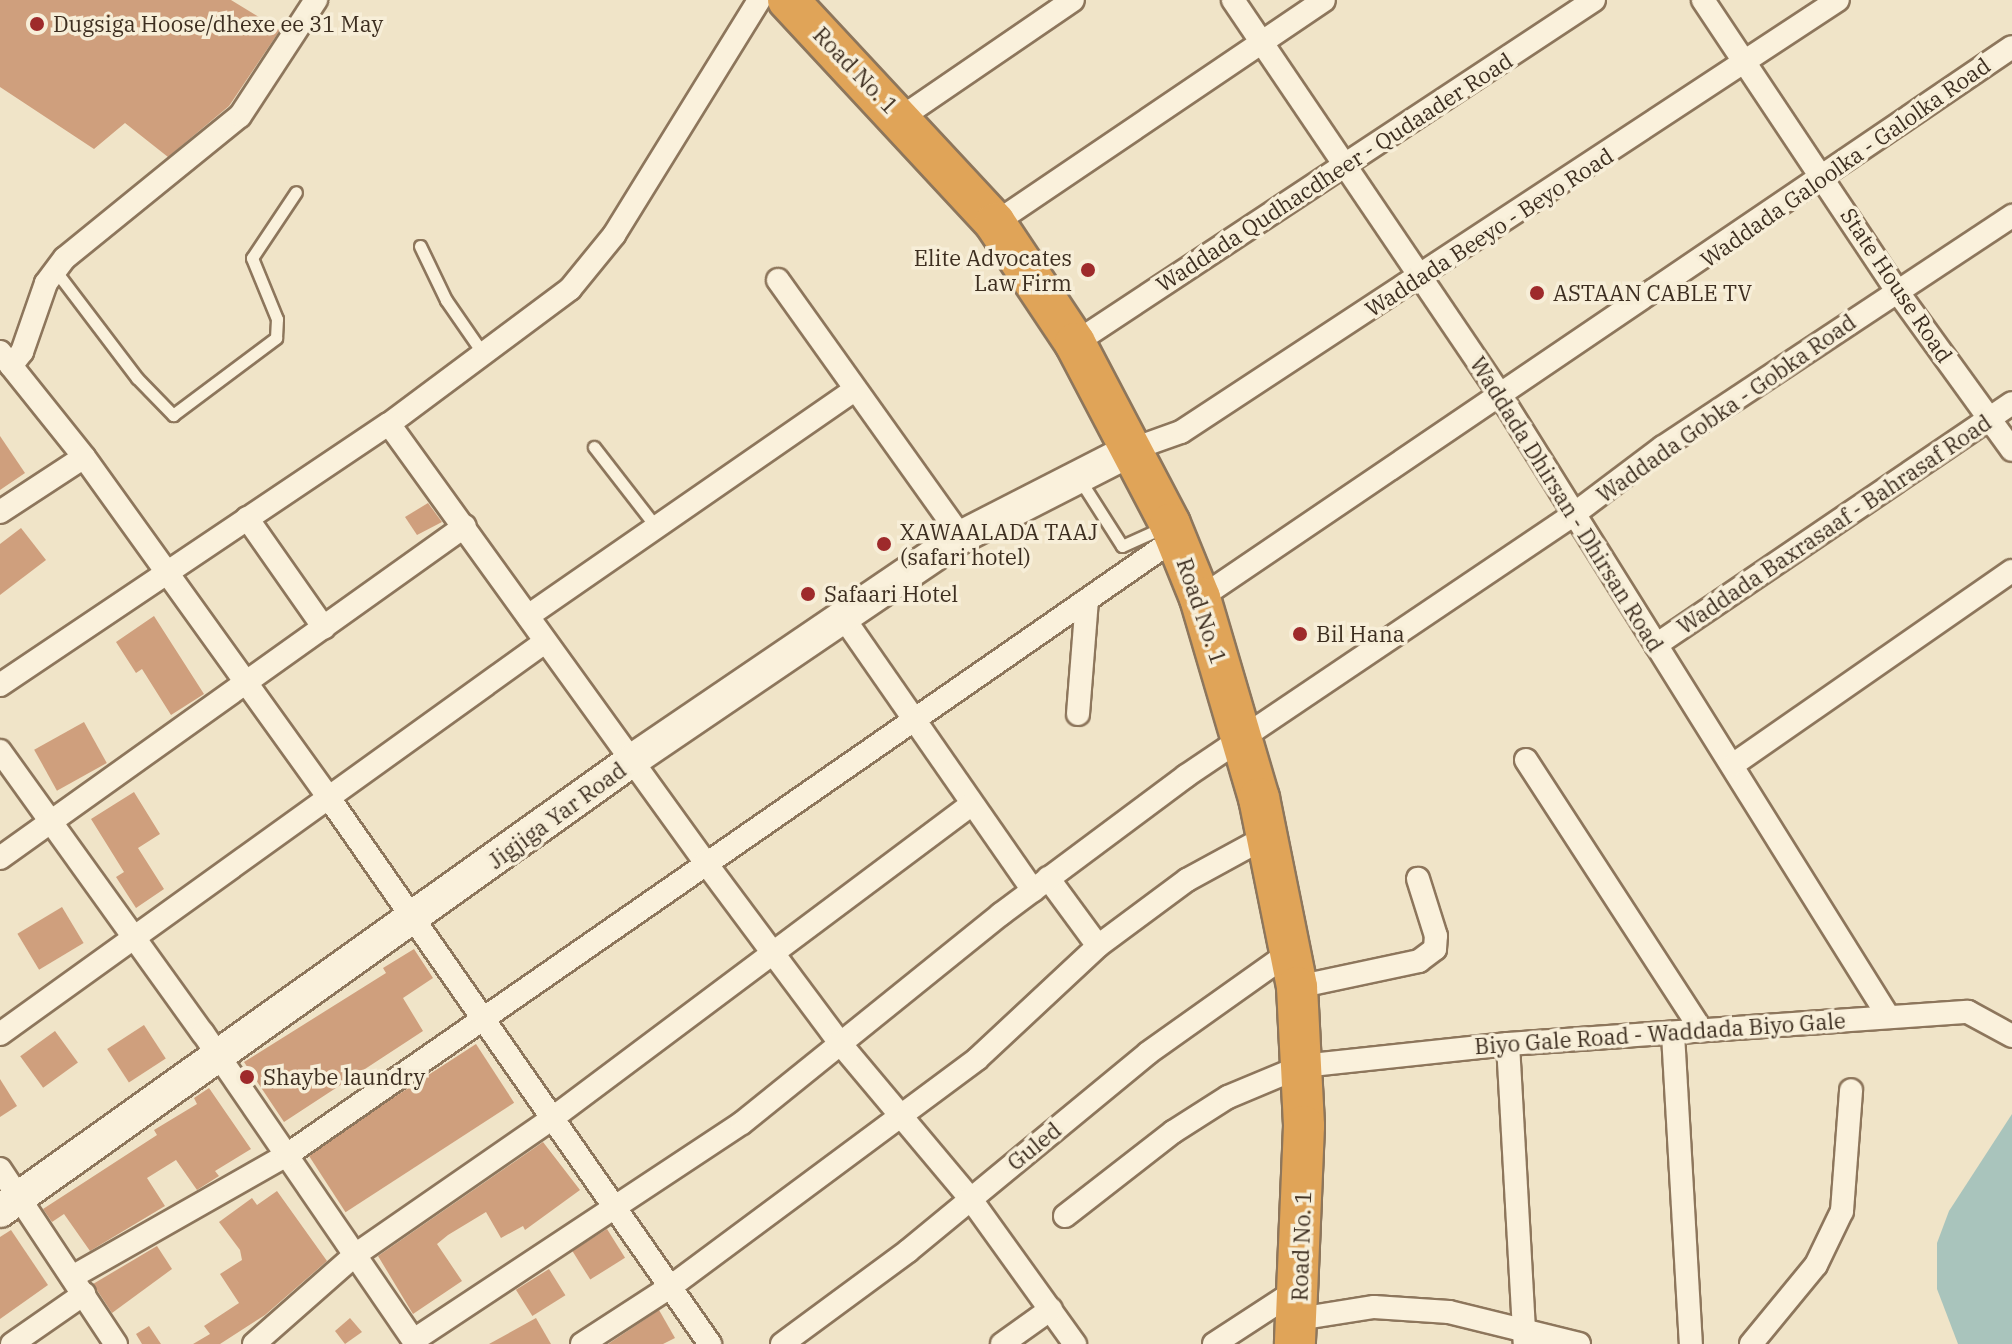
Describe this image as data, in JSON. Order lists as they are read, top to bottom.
{
  "streets": {
    "highway": ["Road No. 1"],
    "street": [
      "Waddada Galoolka - Galolka Road",
      "Waddada Qudhacdheer - Qudaader Road",
      "Waddada Beeyo - Beyo Road",
      "State House Road",
      "Waddada Gobka - Gobka Road",
      "Waddada Dhirsan - Dhirsan Road",
      "Waddada Baxrasaaf - Bahrasaf Road",
      "Jigjiga Yar Road",
      "Biyo Gale Road - Waddada Biyo Gale",
      "Guled"
    ]
  },
  "crossings": [
    ["Road No. 1", "Waddada Galoolka - Galolka Road"],
    ["Road No. 1", "Waddada Qudhacdheer - Qudaader Road"],
    ["Road No. 1", "Waddada Beeyo - Beyo Road"],
    ["Road No. 1", "Waddada Gobka - Gobka Road"],
    ["Road No. 1", "Jigjiga Yar Road"],
    ["Road No. 1", "Biyo Gale Road - Waddada Biyo Gale"],
    ["Road No. 1", "Guled"],
    ["Waddada Galoolka - Galolka Road", "State House Road"],
    ["Waddada Galoolka - Galolka Road", "Waddada Dhirsan - Dhirsan Road"],
    ["Waddada Qudhacdheer - Qudaader Road", "Waddada Dhirsan - Dhirsan Road"],
    ["Waddada Beeyo - Beyo Road", "State House Road"],
    ["Waddada Beeyo - Beyo Road", "Waddada Dhirsan - Dhirsan Road"],
    ["Waddada Beeyo - Beyo Road", "Jigjiga Yar Road"],
    ["State House Road", "Waddada Gobka - Gobka Road"],
    ["State House Road", "Waddada Baxrasaaf - Bahrasaf Road"],
    ["Waddada Gobka - Gobka Road", "Waddada Dhirsan - Dhirsan Road"],
    ["Waddada Dhirsan - Dhirsan Road", "Waddada Baxrasaaf - Bahrasaf Road"],
    ["Waddada Dhirsan - Dhirsan Road", "Biyo Gale Road - Waddada Biyo Gale"]
  ],
  "places": [
    "Dugsiga Hoose/dhexe ee 31 May",
    "Elite Advocates Law Firm",
    "ASTAAN CABLE TV",
    "XAWAALADA TAAJ (safari hotel)",
    "Safaari Hotel",
    "Bil Hana",
    "Shaybe laundry"
  ]
}
